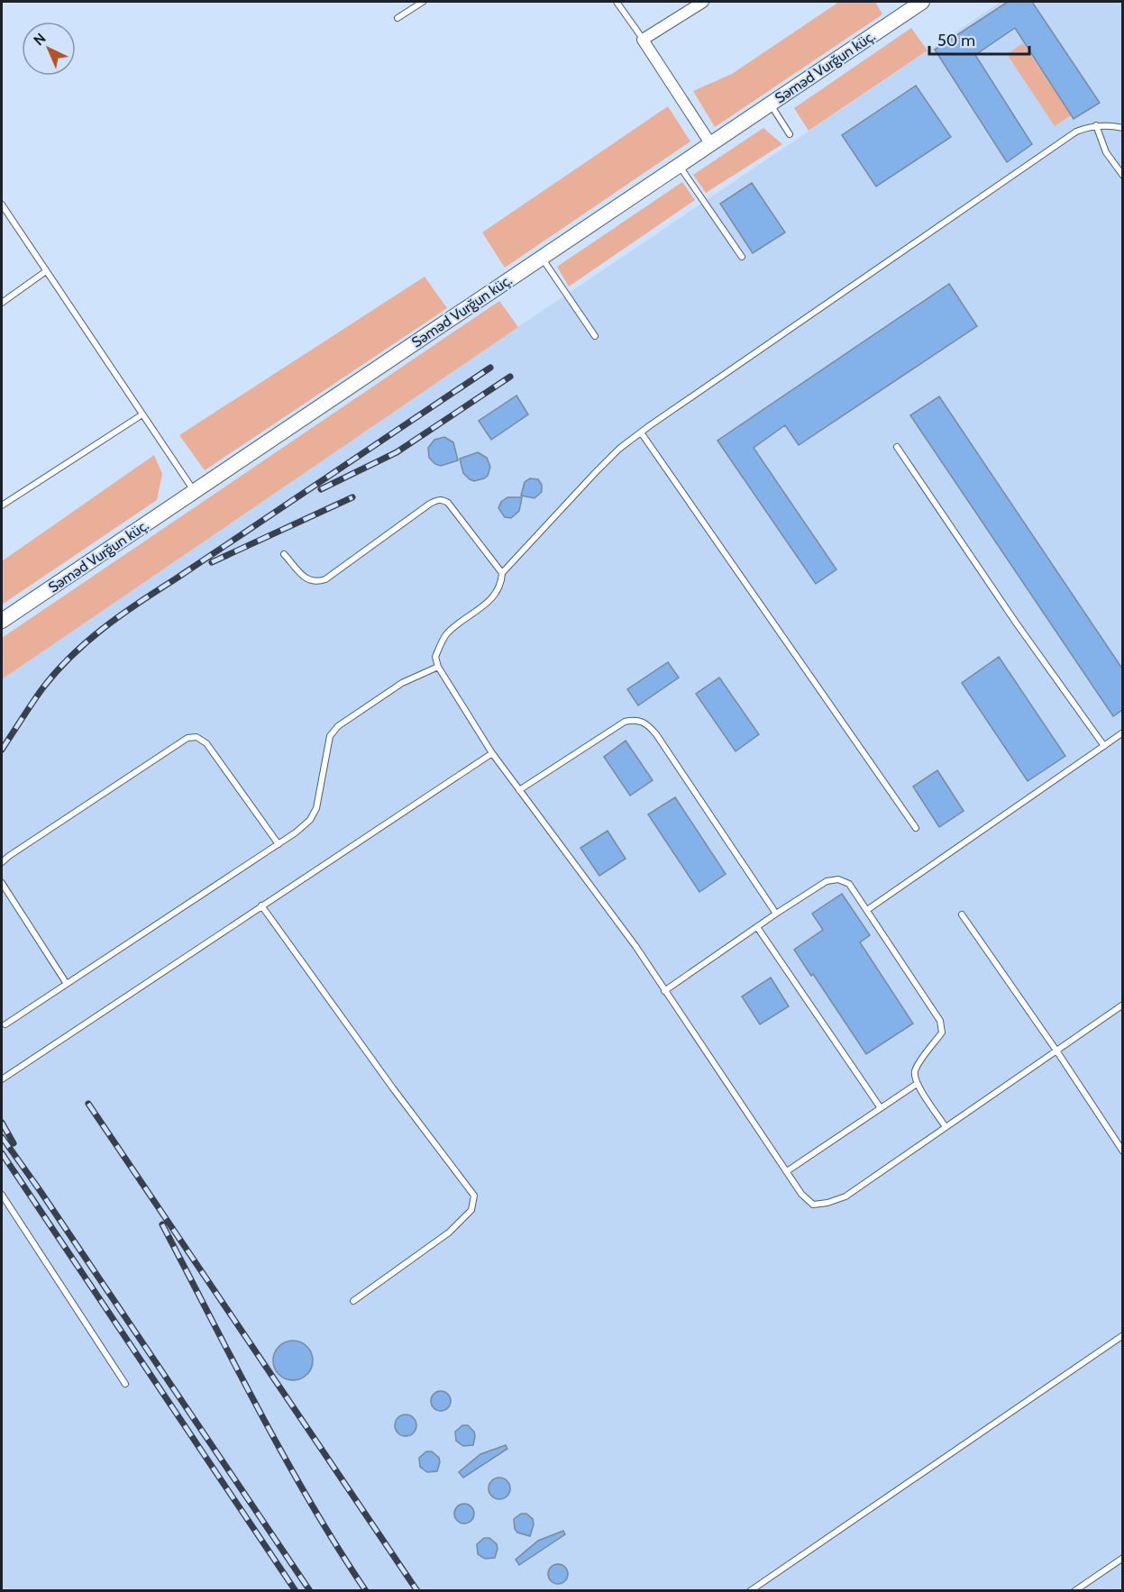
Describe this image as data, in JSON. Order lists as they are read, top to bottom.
{
  "streets": {
    "main road": ["Səməd Vurğun küç."]
  },
  "scale_bar": "50 m",
  "north": "top left"
}
